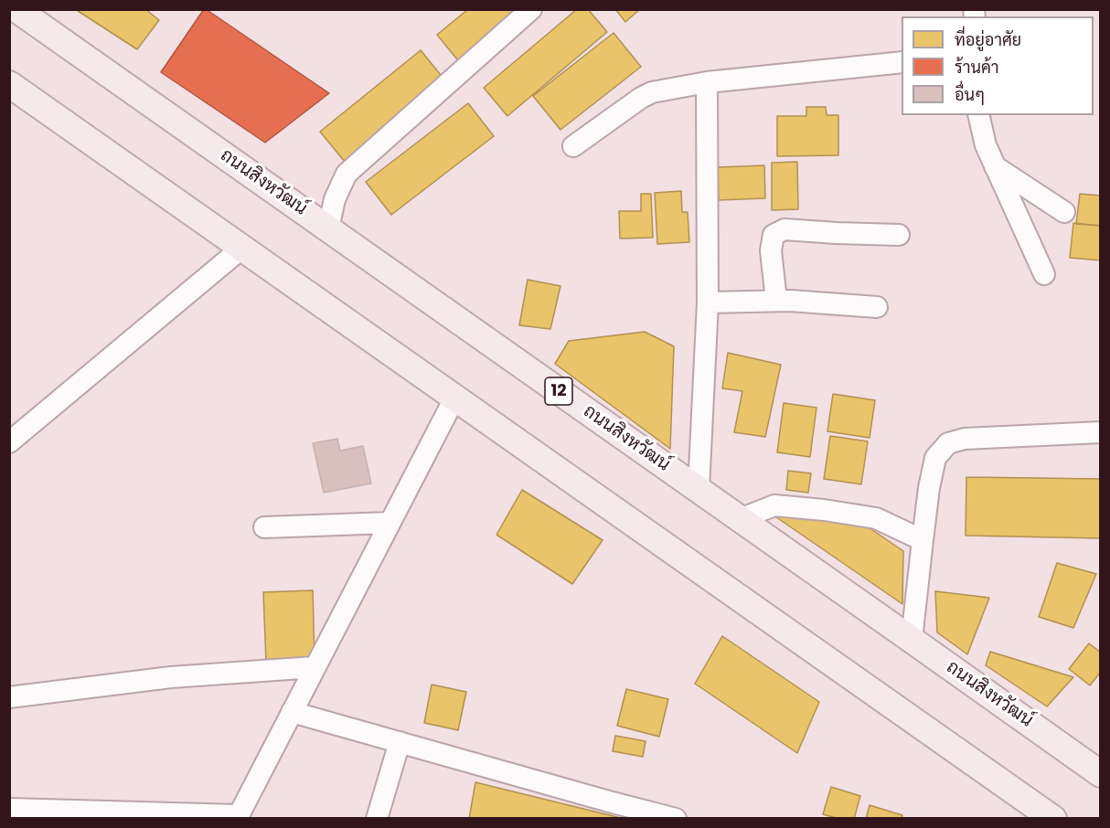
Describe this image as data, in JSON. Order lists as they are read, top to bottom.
{
  "streets": {
    "main road": ["ถนนสิงหวัฒน์", "12"]
  },
  "legend": ["ที่อยู่อาศัย", "ร้านค้า", "อื่นๆ"]
}
